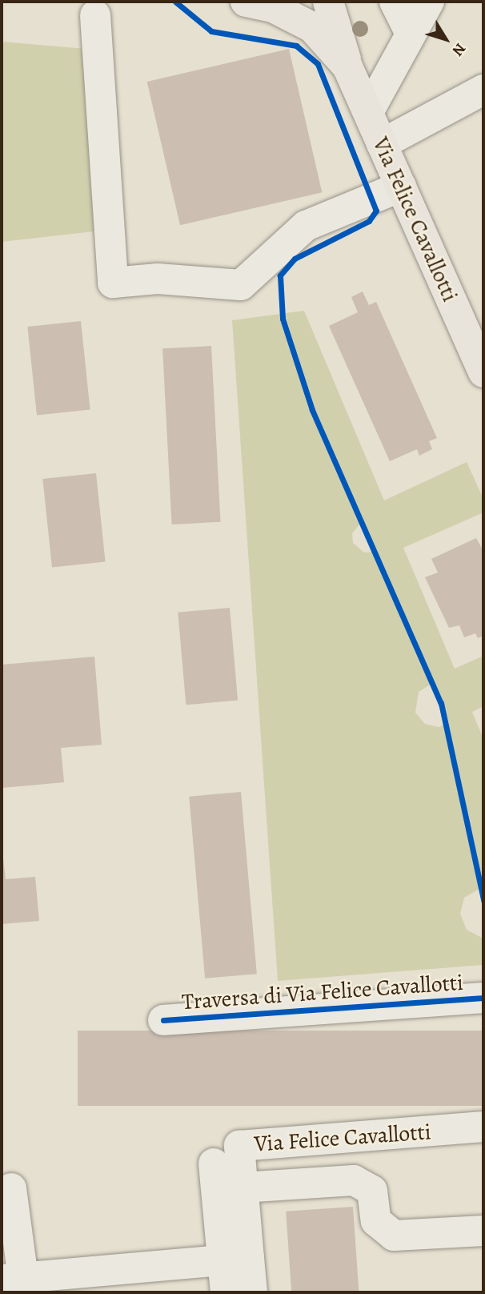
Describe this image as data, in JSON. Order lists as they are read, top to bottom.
{
  "streets": {
    "main road": ["Via Felice Cavallotti"],
    "street": ["Traversa di Via Felice Cavallotti"]
  },
  "north": "bottom right"
}
